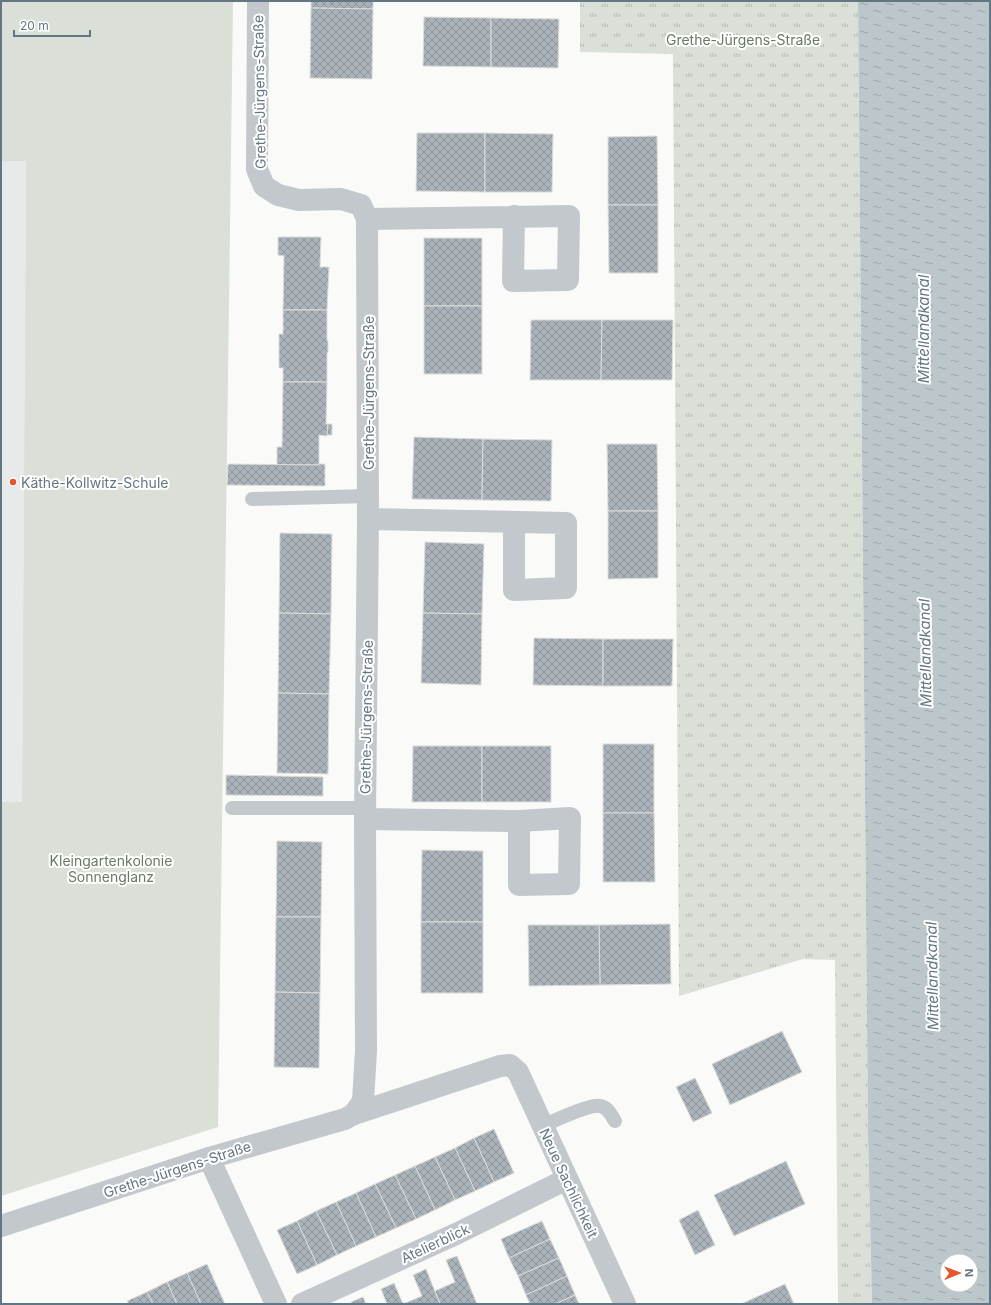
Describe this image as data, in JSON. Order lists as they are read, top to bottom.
{
  "streets": {
    "street": ["Grethe-Jürgens-Straße", "Neue Sachlichkeit", "Atelierblick"]
  },
  "crossings": [
    ["Grethe-Jürgens-Straße", "Neue Sachlichkeit"],
    ["Neue Sachlichkeit", "Atelierblick"]
  ],
  "water": ["Mittellandkanal"],
  "parks": ["Grethe-Jürgens-Straße", "Kleingartenkolonie Sonnenglanz"],
  "places": ["Käthe-Kollwitz-Schule"],
  "scale_bar": "20 m",
  "north": "right"
}
